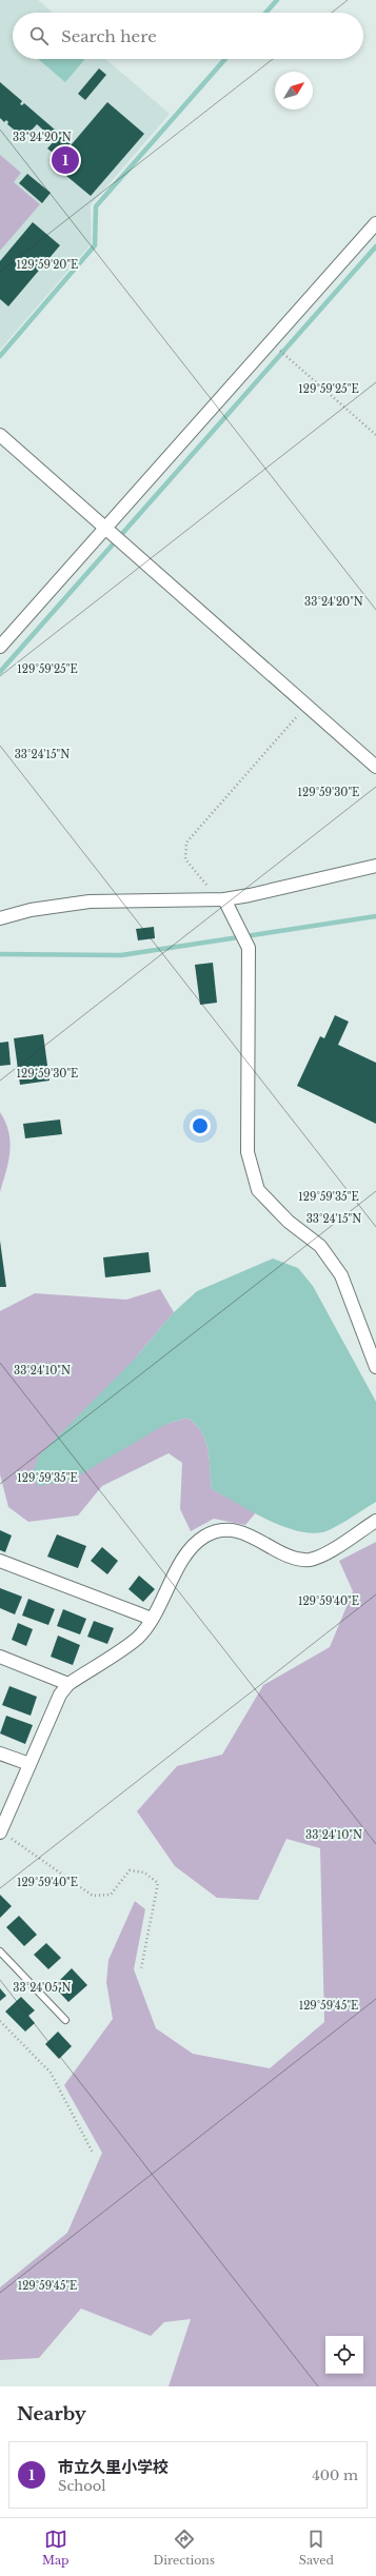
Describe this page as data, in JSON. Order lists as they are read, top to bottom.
{
  "north": "top right",
  "page": {
    "search": "Search here",
    "pins": "1",
    "heading": "Nearby",
    "list": [
      {
        "mark": "1",
        "name": "市立久里小学校",
        "note": "School",
        "value": "400 m"
      }
    ],
    "nav": ["Map", "Directions", "Saved"]
  },
  "coordinates": [
    "33°24'20\"N",
    "129°59'20\"E",
    "129°59'25\"E",
    "33°24'15\"N",
    "129°59'30\"E",
    "129°59'35\"E",
    "33°24'10\"N",
    "129°59'40\"E",
    "33°24'05\"N",
    "129°59'45\"E"
  ]
}
